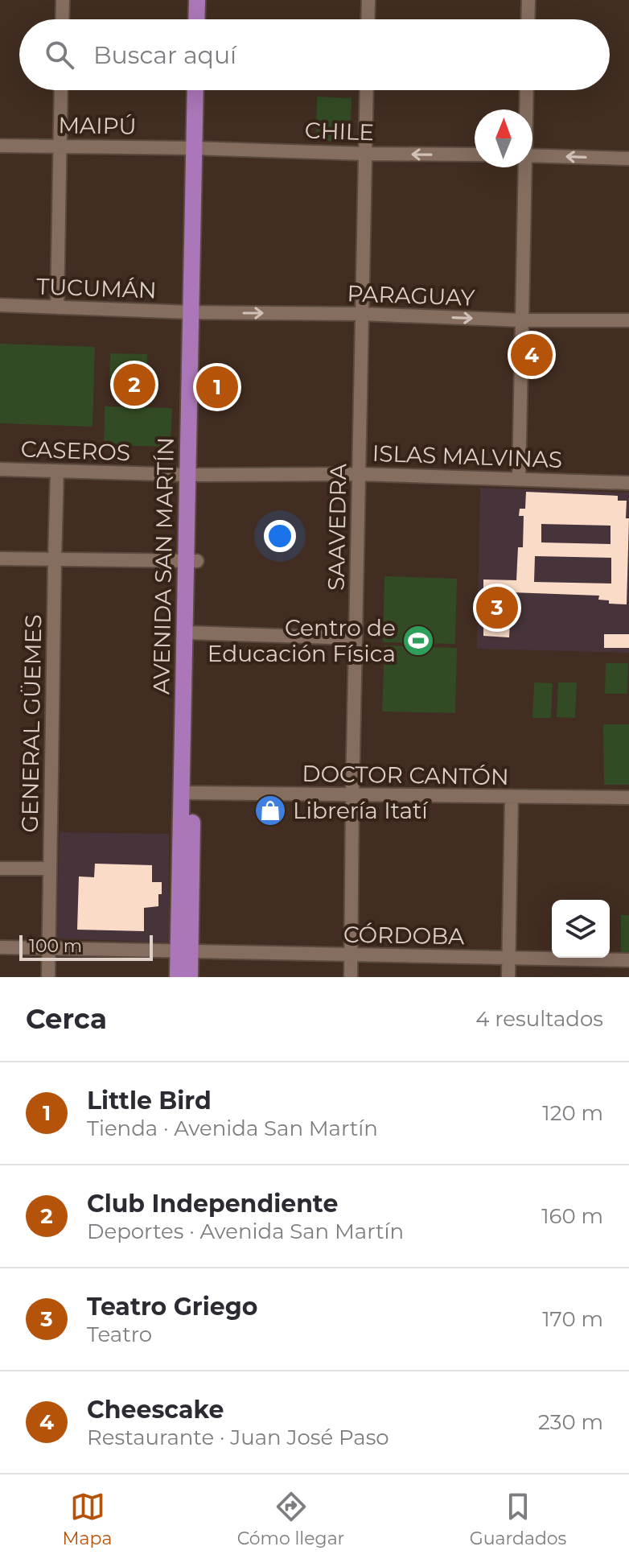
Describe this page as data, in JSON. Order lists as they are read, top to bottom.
{
  "streets": {
    "main road": ["AVENIDA SAN MARTÍN"],
    "street": [
      "MAIPÚ",
      "CHILE",
      "TUCUMÁN",
      "PARAGUAY",
      "CASEROS",
      "ISLAS MALVINAS",
      "SAAVEDRA",
      "GENERAL GÜEMES",
      "DOCTOR CANTÓN",
      "CÓRDOBA"
    ]
  },
  "crossings": [
    ["MAIPÚ", "CHILE"],
    ["MAIPÚ", "AVENIDA SAN MARTÍN"],
    ["CHILE", "SAAVEDRA"],
    ["CHILE", "AVENIDA SAN MARTÍN"],
    ["TUCUMÁN", "PARAGUAY"],
    ["TUCUMÁN", "AVENIDA SAN MARTÍN"],
    ["PARAGUAY", "SAAVEDRA"],
    ["PARAGUAY", "AVENIDA SAN MARTÍN"],
    ["CASEROS", "ISLAS MALVINAS"],
    ["CASEROS", "AVENIDA SAN MARTÍN"],
    ["CASEROS", "GENERAL GÜEMES"],
    ["ISLAS MALVINAS", "SAAVEDRA"],
    ["ISLAS MALVINAS", "AVENIDA SAN MARTÍN"],
    ["SAAVEDRA", "DOCTOR CANTÓN"],
    ["SAAVEDRA", "CÓRDOBA"],
    ["AVENIDA SAN MARTÍN", "DOCTOR CANTÓN"],
    ["AVENIDA SAN MARTÍN", "CÓRDOBA"],
    ["GENERAL GÜEMES", "CÓRDOBA"]
  ],
  "one_way": ["CHILE", "PARAGUAY"],
  "places": {
    "sports": ["Centro de Educación Física"],
    "shop": ["Librería Itatí"]
  },
  "scale_bar": "100 m",
  "north": "top",
  "page": {
    "search": "Buscar aquí",
    "pins": [
      "4",
      "2",
      "1",
      "3"
    ],
    "scale": "100 m",
    "heading": ["Cerca", "4 resultados"],
    "list": [
      {
        "mark": "1",
        "name": "Little Bird",
        "note": "Tienda · Avenida San Martín",
        "value": "120 m"
      },
      {
        "mark": "2",
        "name": "Club Independiente",
        "note": "Deportes · Avenida San Martín",
        "value": "160 m"
      },
      {
        "mark": "3",
        "name": "Teatro Griego",
        "note": "Teatro",
        "value": "170 m"
      },
      {
        "mark": "4",
        "name": "Cheescake",
        "note": "Restaurante · Juan José Paso",
        "value": "230 m"
      }
    ],
    "nav": ["Mapa", "Cómo llegar", "Guardados"]
  }
}
